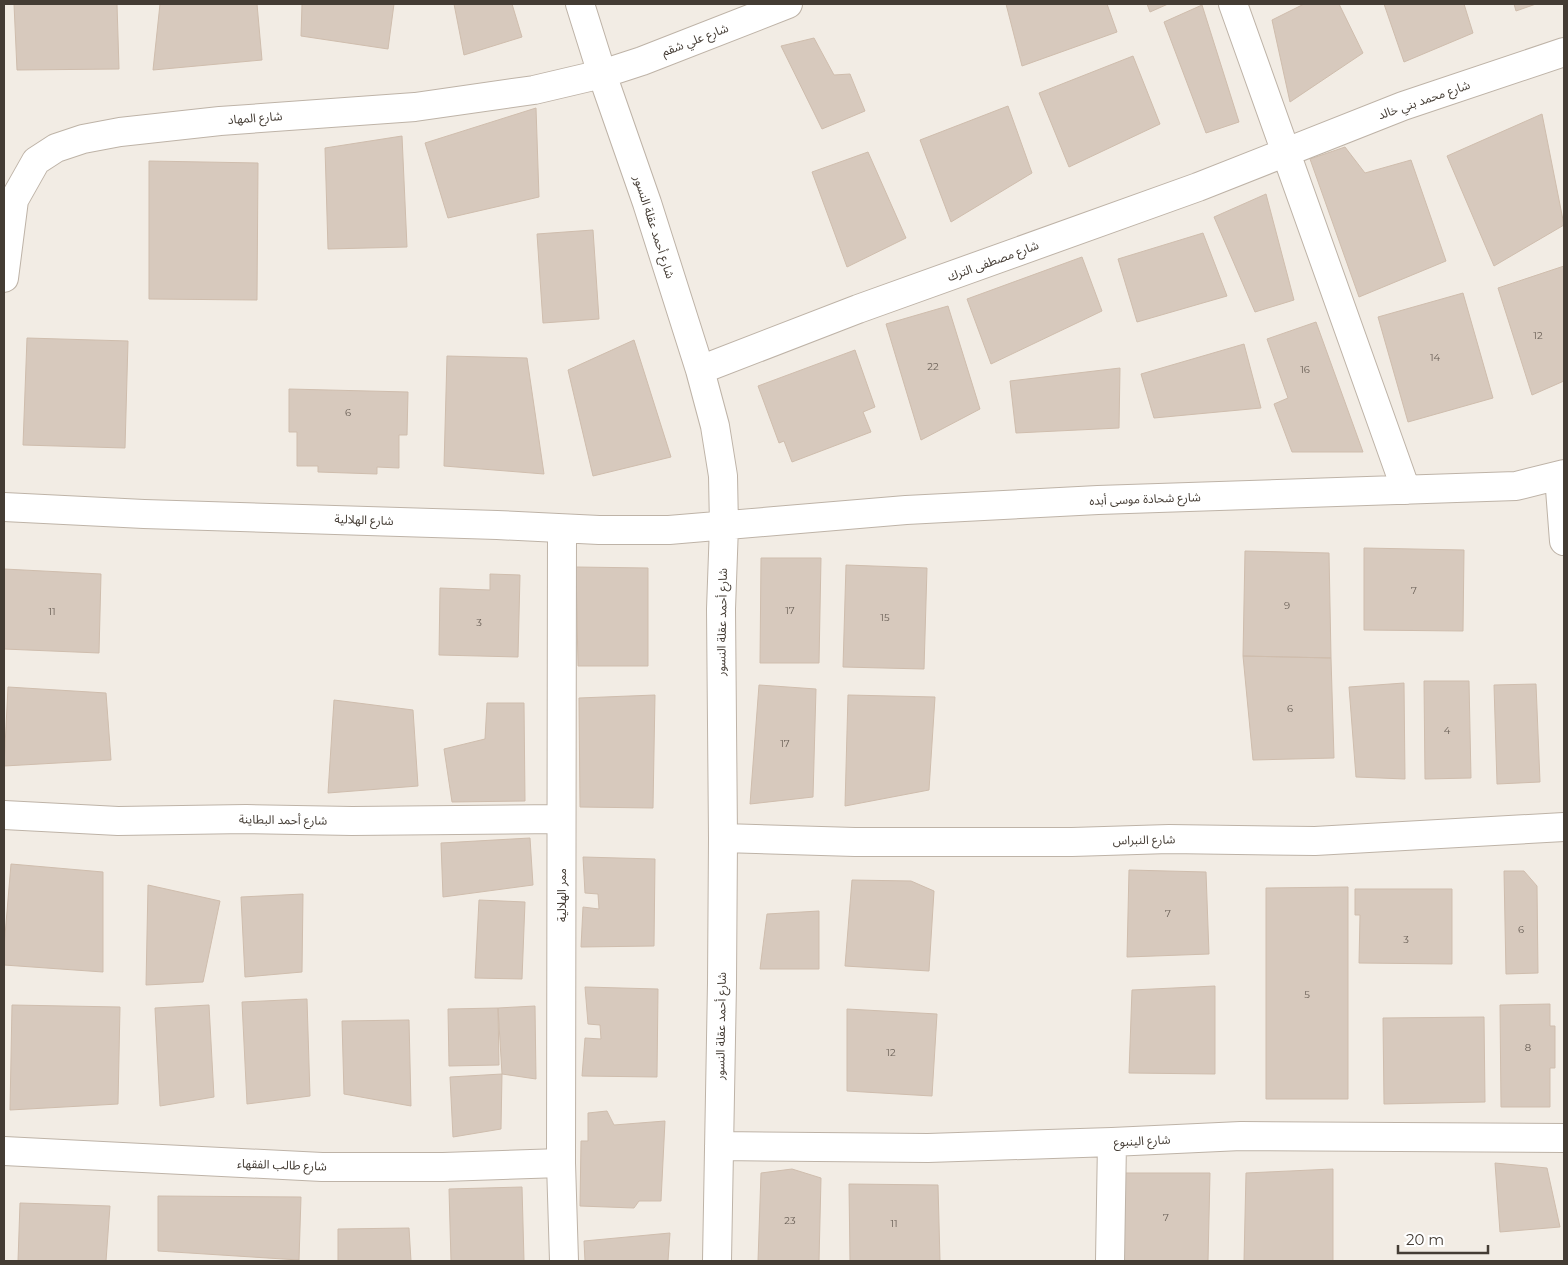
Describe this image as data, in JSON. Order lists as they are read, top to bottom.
{
  "streets": {
    "street": [
      "شارع علي شقم",
      "شارع محمد بني خالد",
      "شارع المهاد",
      "شارع أحمد عقلة النسور",
      "شارع مصطفى الترك",
      "شارع شحادة موسى أبده",
      "شارع الهلالية",
      "شارع أحمد البطاينة",
      "شارع النبراس",
      "ممر الهلالية",
      "شارع الينبوع",
      "شارع طالب الفقهاء"
    ]
  },
  "crossings": [
    ["شارع علي شقم", "شارع المهاد"],
    ["شارع علي شقم", "شارع أحمد عقلة النسور"],
    ["شارع محمد بني خالد", "شارع مصطفى الترك"],
    ["شارع المهاد", "شارع أحمد عقلة النسور"],
    ["شارع أحمد عقلة النسور", "شارع مصطفى الترك"],
    ["شارع أحمد عقلة النسور", "شارع شحادة موسى أبده"],
    ["شارع أحمد عقلة النسور", "شارع الهلالية"],
    ["شارع أحمد عقلة النسور", "شارع النبراس"],
    ["شارع أحمد عقلة النسور", "شارع الينبوع"],
    ["شارع شحادة موسى أبده", "شارع الهلالية"],
    ["شارع الهلالية", "ممر الهلالية"],
    ["شارع أحمد البطاينة", "ممر الهلالية"],
    ["ممر الهلالية", "شارع طالب الفقهاء"]
  ],
  "house_numbers": [
    "12",
    "14",
    "22",
    "16",
    "6",
    "7",
    "9",
    "17",
    "11",
    "15",
    "3",
    "6",
    "4",
    "17",
    "7",
    "6",
    "3",
    "5",
    "8",
    "12",
    "7",
    "23",
    "11"
  ],
  "scale_bar": "20 m"
}
